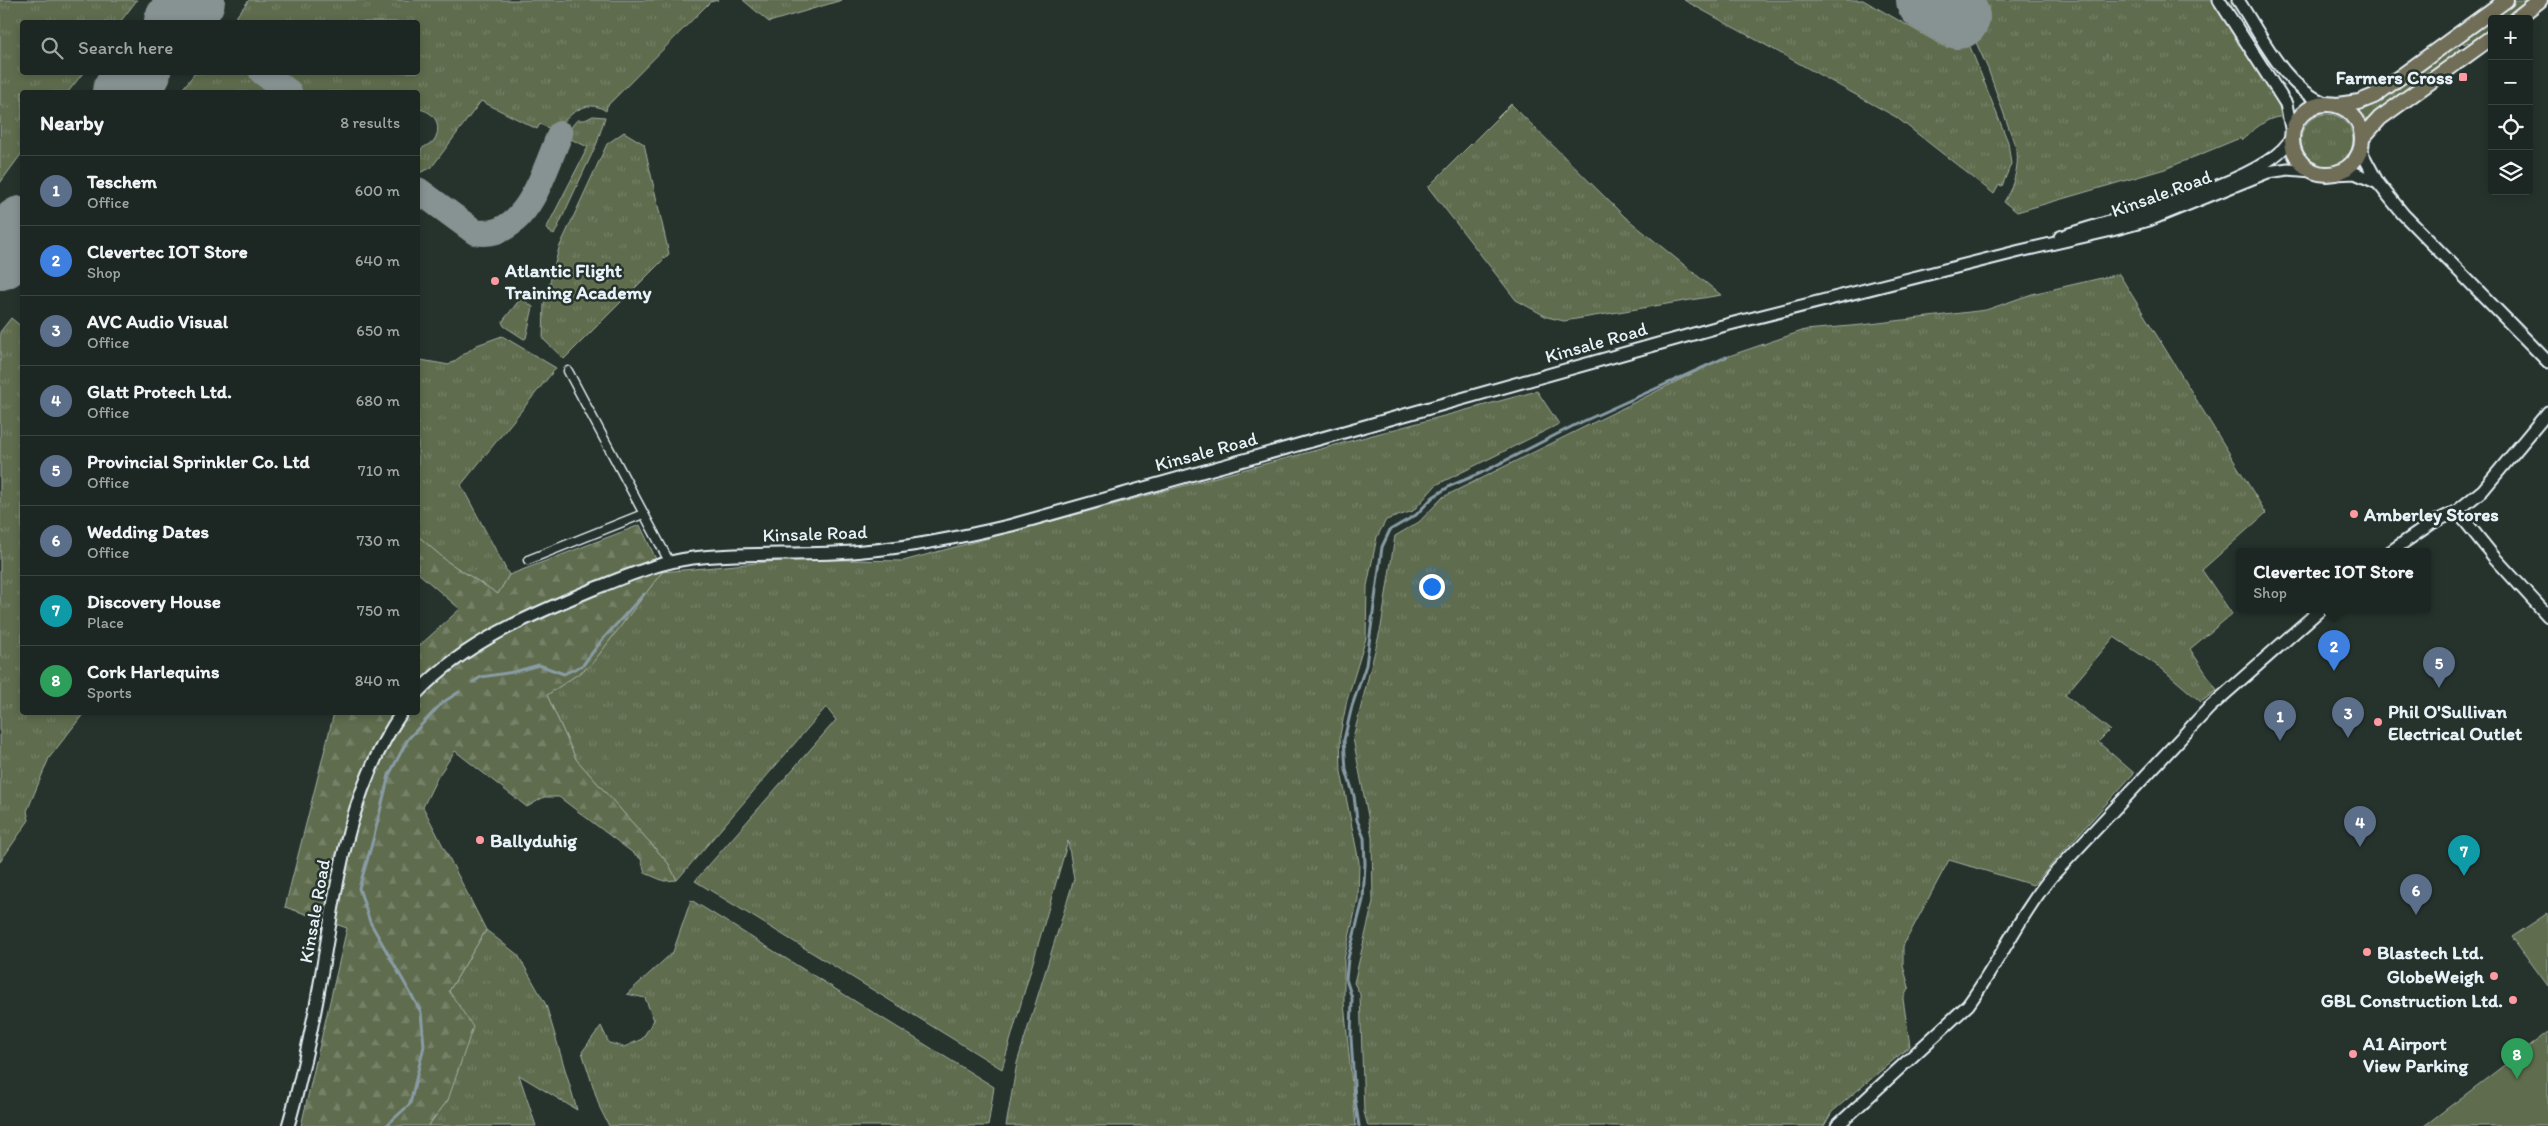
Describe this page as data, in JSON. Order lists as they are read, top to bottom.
{
  "streets": {
    "main road": ["Kinsale Road"]
  },
  "places": {
    "transit": ["Farmers Cross"],
    "other": [
      "Atlantic Flight Training Academy",
      "Amberley Stores",
      "Phil O'Sullivan Electrical Outlet",
      "Ballyduhig",
      "Blastech Ltd.",
      "GlobeWeigh",
      "GBL Construction Ltd.",
      "A1 Airport View Parking"
    ]
  },
  "page": {
    "map_buttons": ["+", "−"],
    "search": "Search here",
    "heading": ["Nearby", "8 results"],
    "list": [
      {
        "mark": "1",
        "name": "Teschem",
        "note": "Office",
        "value": "600 m"
      },
      {
        "mark": "2",
        "name": "Clevertec IOT Store",
        "note": "Shop",
        "value": "640 m"
      },
      {
        "mark": "3",
        "name": "AVC Audio Visual",
        "note": "Office",
        "value": "650 m"
      },
      {
        "mark": "4",
        "name": "Glatt Protech Ltd.",
        "note": "Office",
        "value": "680 m"
      },
      {
        "mark": "5",
        "name": "Provincial Sprinkler Co. Ltd",
        "note": "Office",
        "value": "710 m"
      },
      {
        "mark": "6",
        "name": "Wedding Dates",
        "note": "Office",
        "value": "730 m"
      },
      {
        "mark": "7",
        "name": "Discovery House",
        "note": "Place",
        "value": "750 m"
      },
      {
        "mark": "8",
        "name": "Cork Harlequins",
        "note": "Sports",
        "value": "840 m"
      }
    ],
    "popup": ["Clevertec IOT Store", "Shop"],
    "pins": [
      "2",
      "5",
      "3",
      "1",
      "4",
      "7",
      "6",
      "8"
    ]
  }
}
